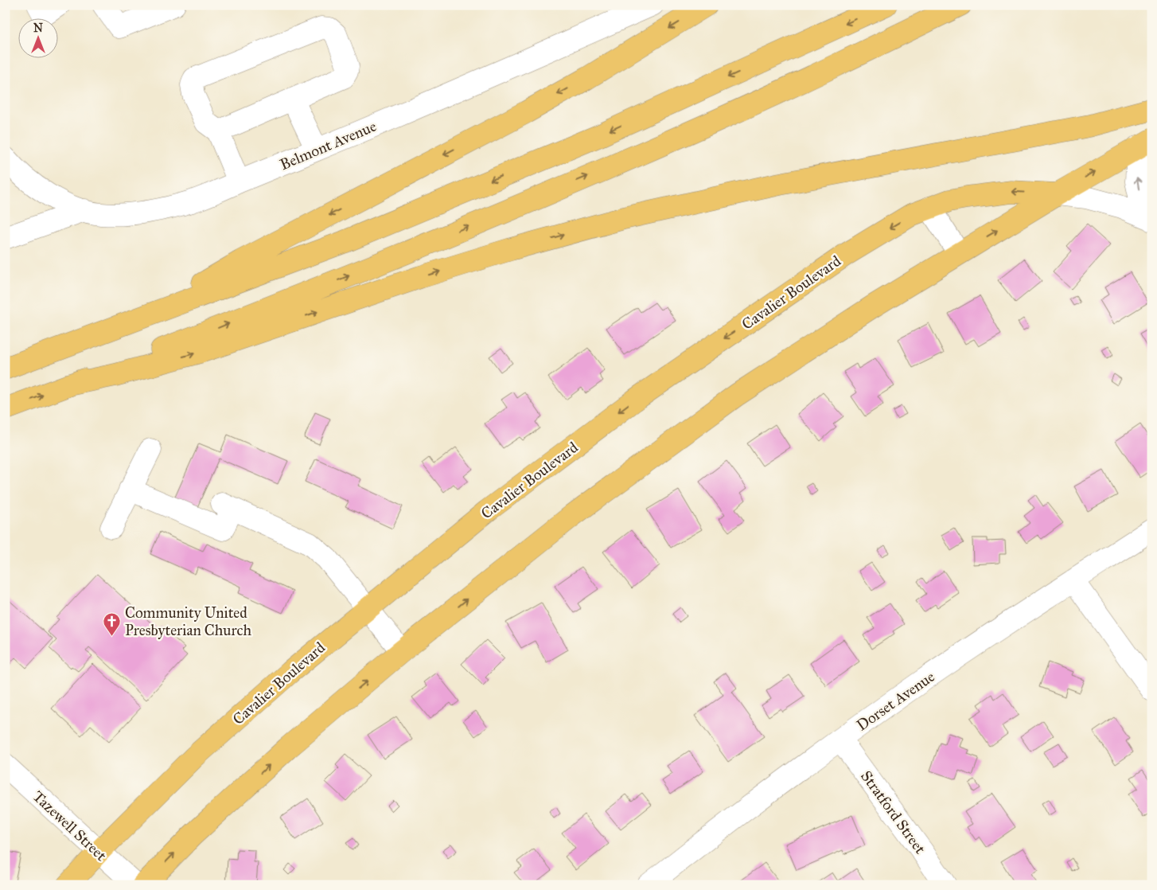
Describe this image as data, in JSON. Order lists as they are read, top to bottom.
{
  "streets": {
    "main road": ["Cavalier Boulevard"],
    "street": [
      "Belmont Avenue",
      "Dorset Avenue",
      "Stratford Street",
      "Tazewell Street"
    ]
  },
  "crossings": [
    ["Cavalier Boulevard", "Tazewell Street"],
    ["Dorset Avenue", "Stratford Street"]
  ],
  "places": {
    "church": ["Community United Presbyterian Church"]
  },
  "north": "top"
}
